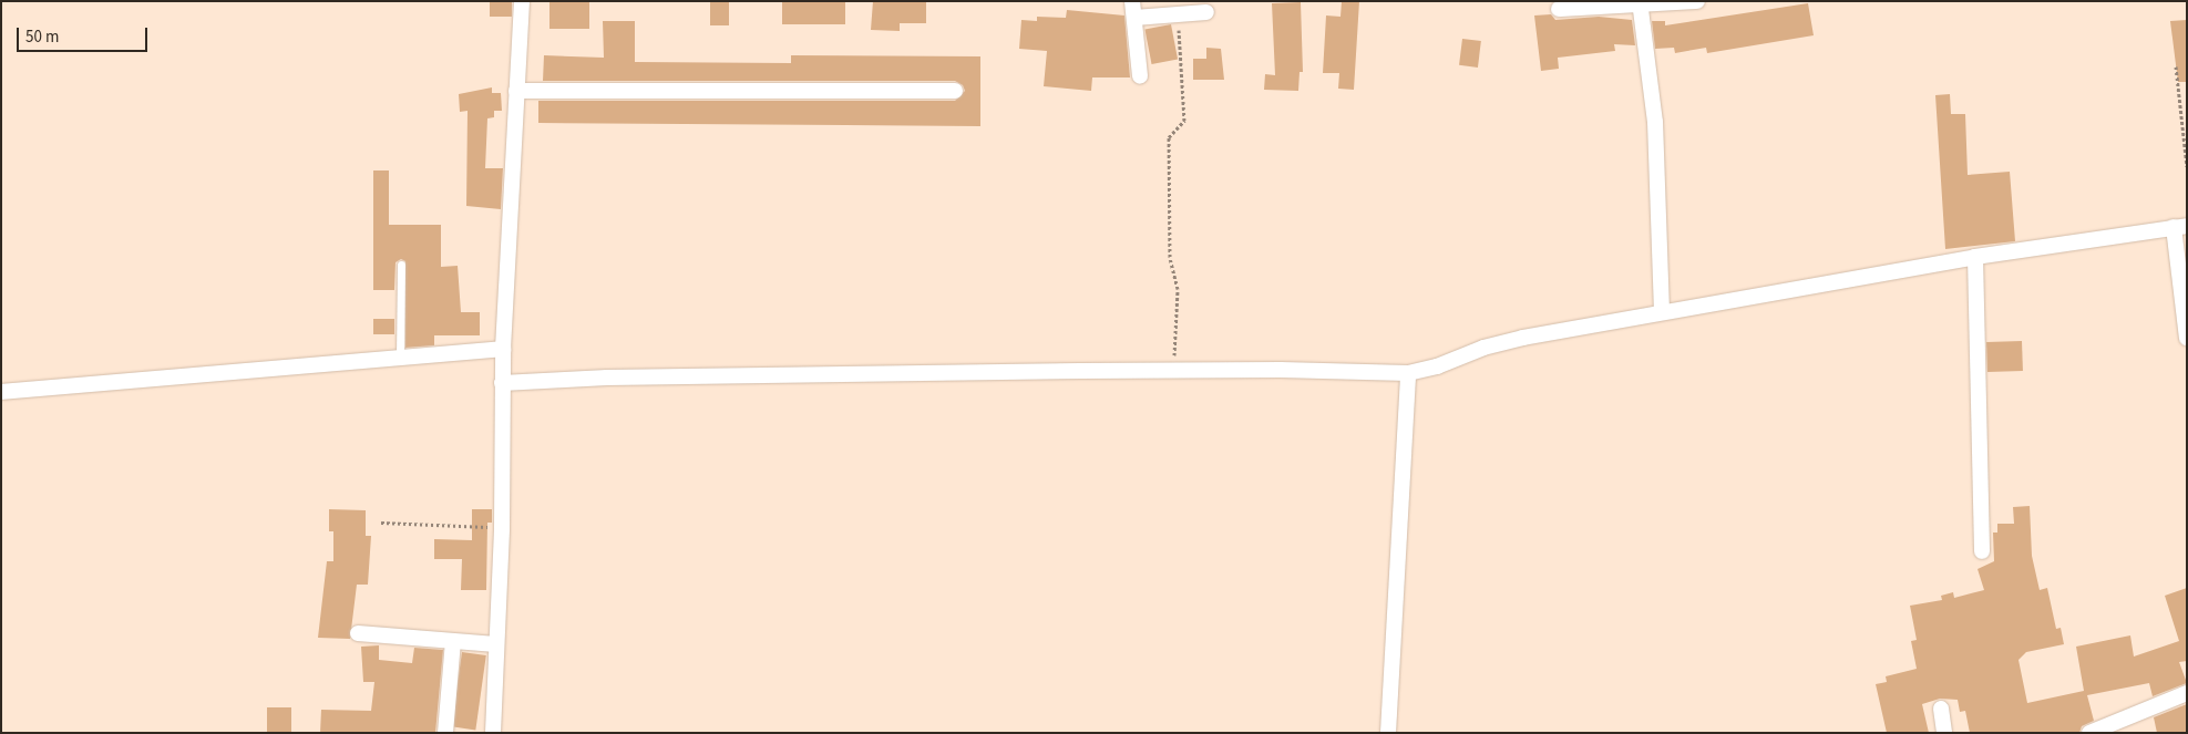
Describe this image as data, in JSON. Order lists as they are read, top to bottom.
{
  "scale_bar": "50 m"
}
